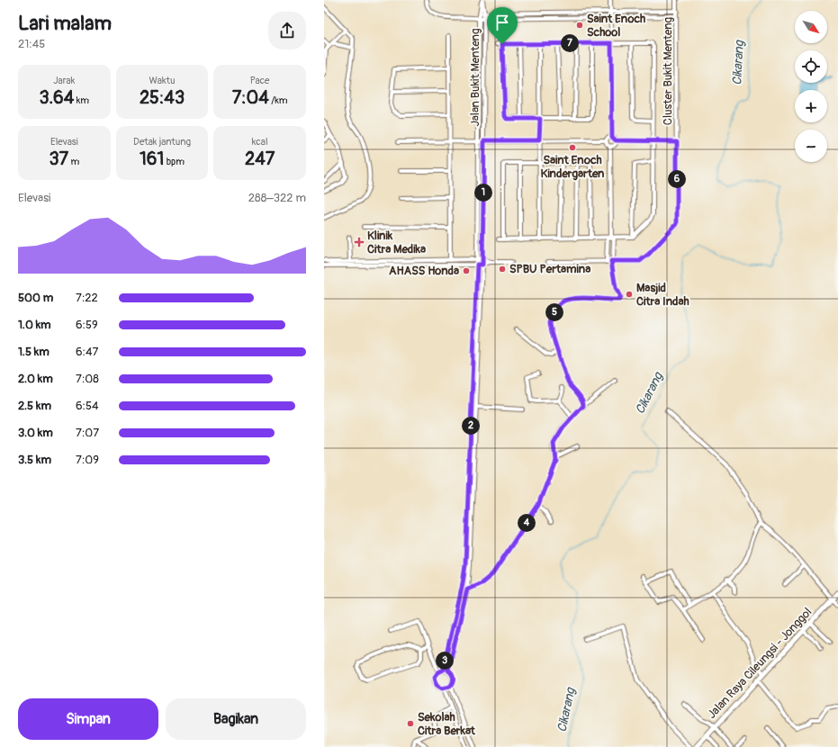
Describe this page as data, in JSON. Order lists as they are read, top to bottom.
{
  "streets": {
    "main road": ["Jalan Raya Cileungsi - Jonggol"],
    "street": ["Cluster Bukit Menteng", "Jalan Bukit Menteng"]
  },
  "water": ["Cikarang"],
  "places": {
    "other": [
      "Saint Enoch School",
      "Saint Enoch Kindergarten",
      "SPBU Pertamina",
      "AHASS Honda",
      "Masjid Citra Indah",
      "Sekolah Citra Berkat"
    ],
    "health": ["Klinik Citra Medika"]
  },
  "north": "bottom right",
  "page": {
    "heading": ["Lari malam", "21:45"],
    "map_buttons": ["+", "−"],
    "pins": [
      "7",
      "6",
      "1",
      "5",
      "2",
      "4",
      "3"
    ],
    "stats": [
      ["Jarak", "3.64 km"],
      ["Waktu", "25:43"],
      ["Pace", "7:04 /km"],
      ["Elevasi", "37 m"],
      ["Detak jantung", "161 bpm"],
      ["kcal", "247"]
    ],
    "chart": ["Elevasi", "288–322 m"],
    "list": [
      {
        "name": "500 m",
        "note": "7:22"
      },
      {
        "name": "1.0 km",
        "note": "6:59"
      },
      {
        "name": "1.5 km",
        "note": "6:47"
      },
      {
        "name": "2.0 km",
        "note": "7:08"
      },
      {
        "name": "2.5 km",
        "note": "6:54"
      },
      {
        "name": "3.0 km",
        "note": "7:07"
      },
      {
        "name": "3.5 km",
        "note": "7:09"
      }
    ],
    "buttons": ["Simpan", "Bagikan"]
  }
}
